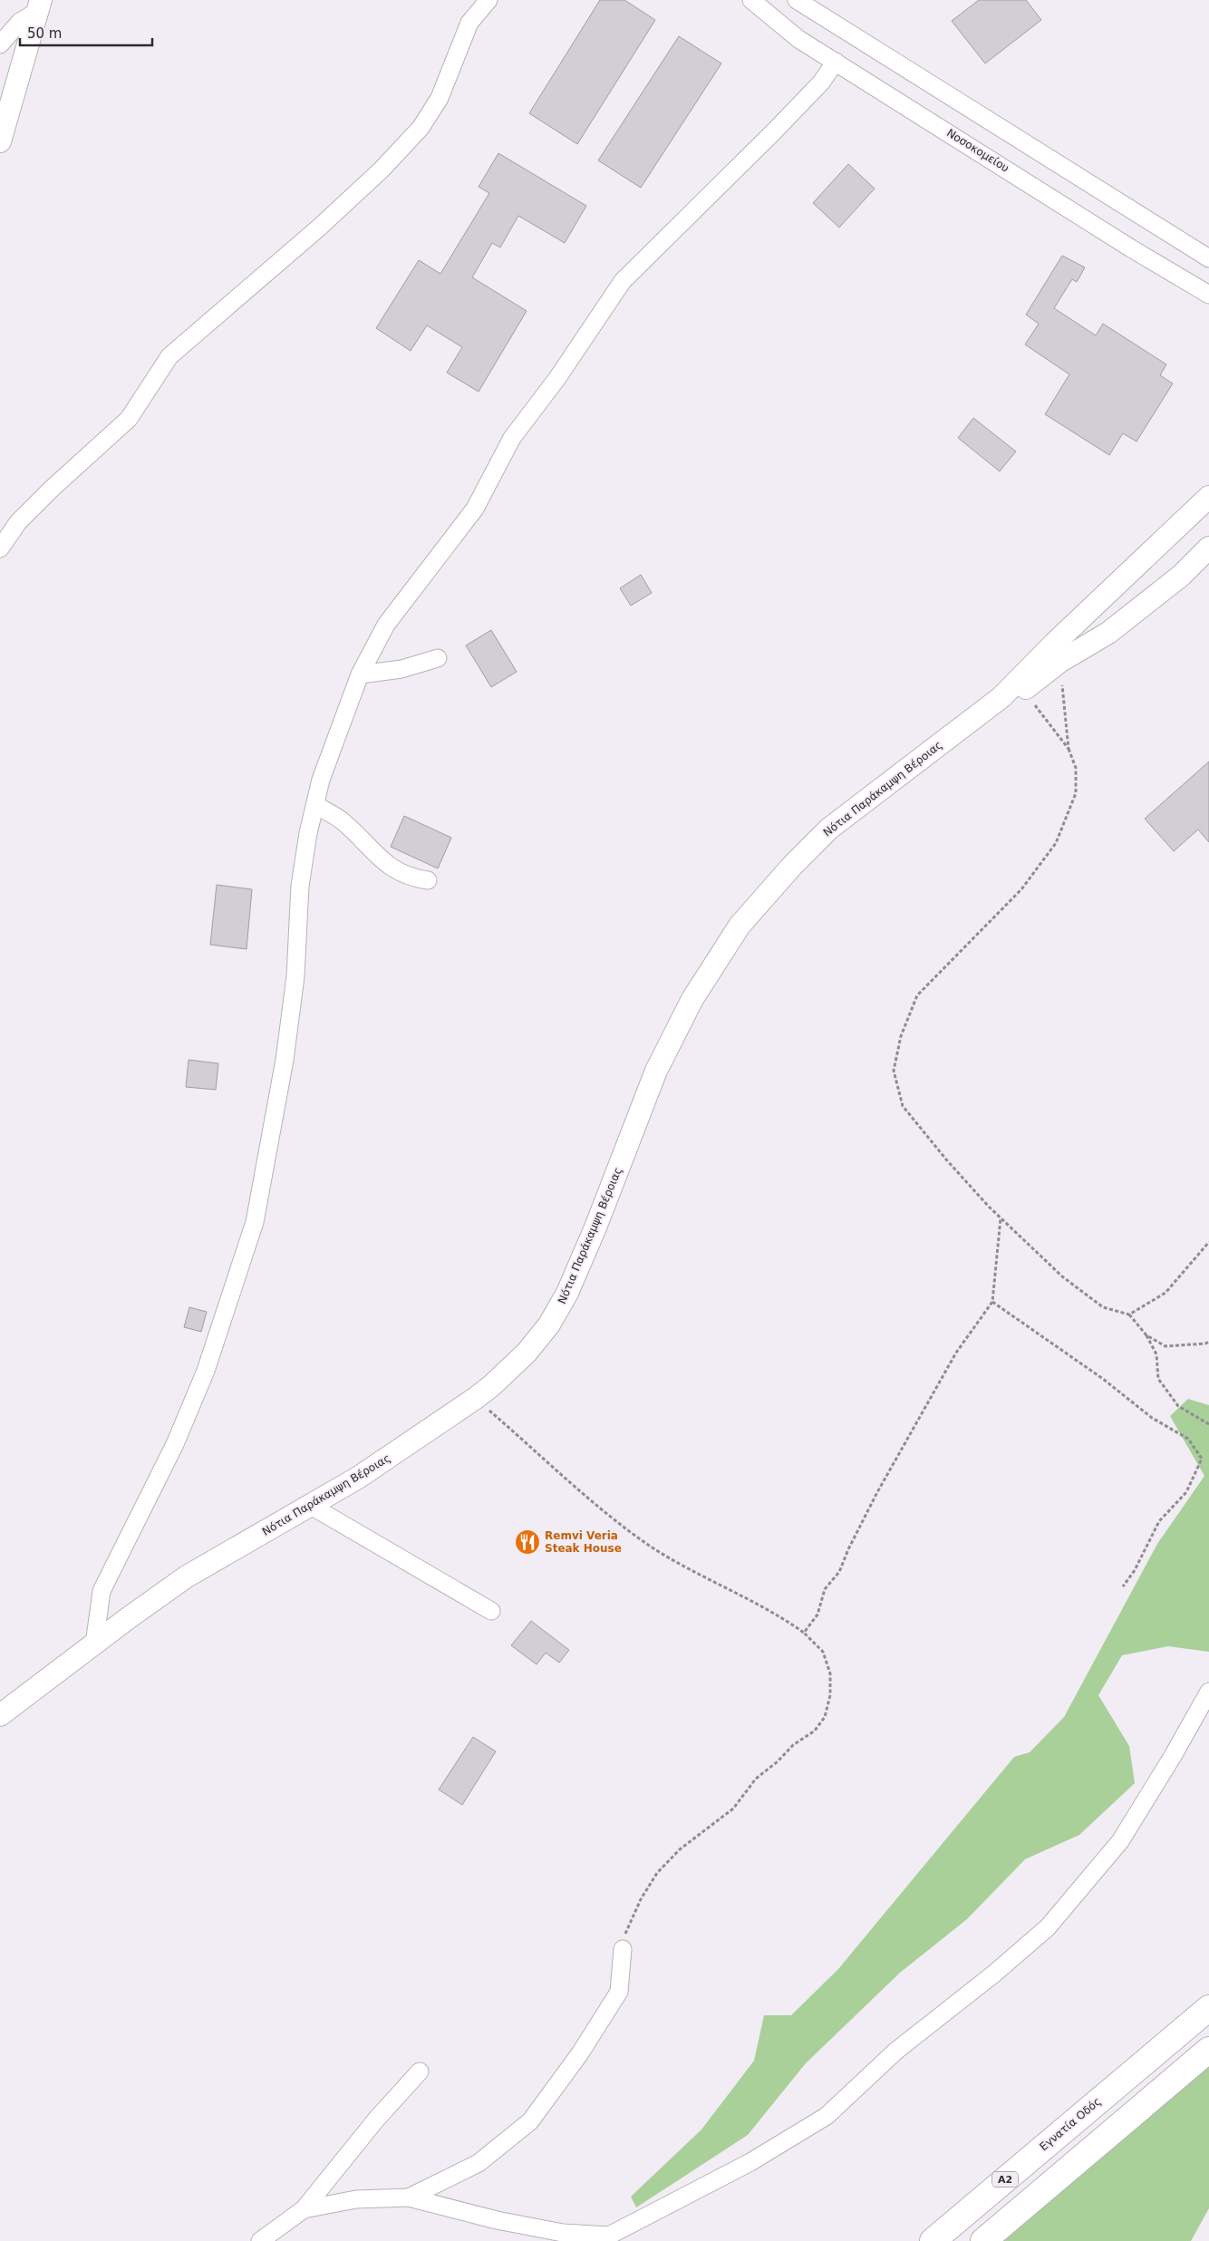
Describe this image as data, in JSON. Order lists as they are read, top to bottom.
{
  "streets": {
    "highway": ["Εγνατία Οδός", "Α2"],
    "main road": ["Νότια Παράκαμψη Βέροιας"],
    "street": ["Νοσοκομείου"]
  },
  "places": {
    "restaurant": ["Remvi Veria Steak House"]
  },
  "scale_bar": "50 m"
}
